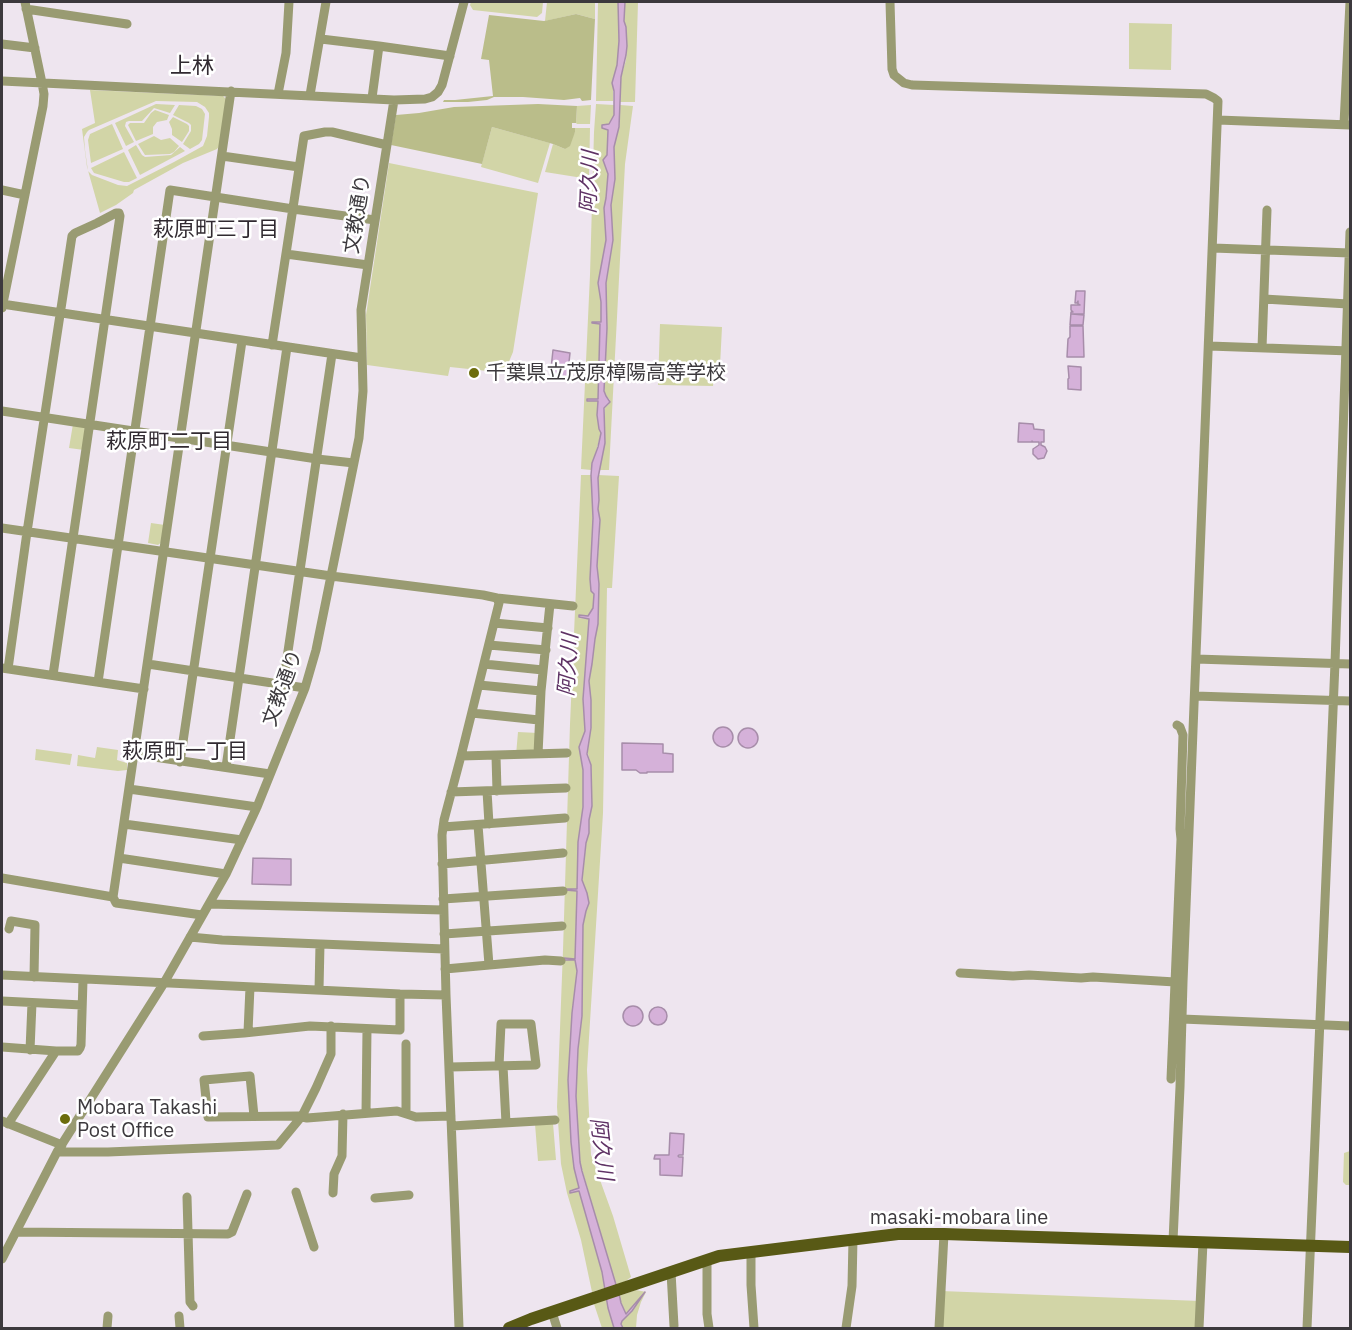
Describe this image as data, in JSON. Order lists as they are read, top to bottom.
{
  "streets": {
    "main road": ["masaki-mobara line"],
    "street": ["文教通り"]
  },
  "districts": [
    "上林",
    "萩原町三丁目",
    "萩原町二丁目",
    "萩原町一丁目"
  ],
  "water": ["阿久川"],
  "places": ["千葉県立茂原樟陽高等学校", "Mobara Takashi Post Office"]
}
